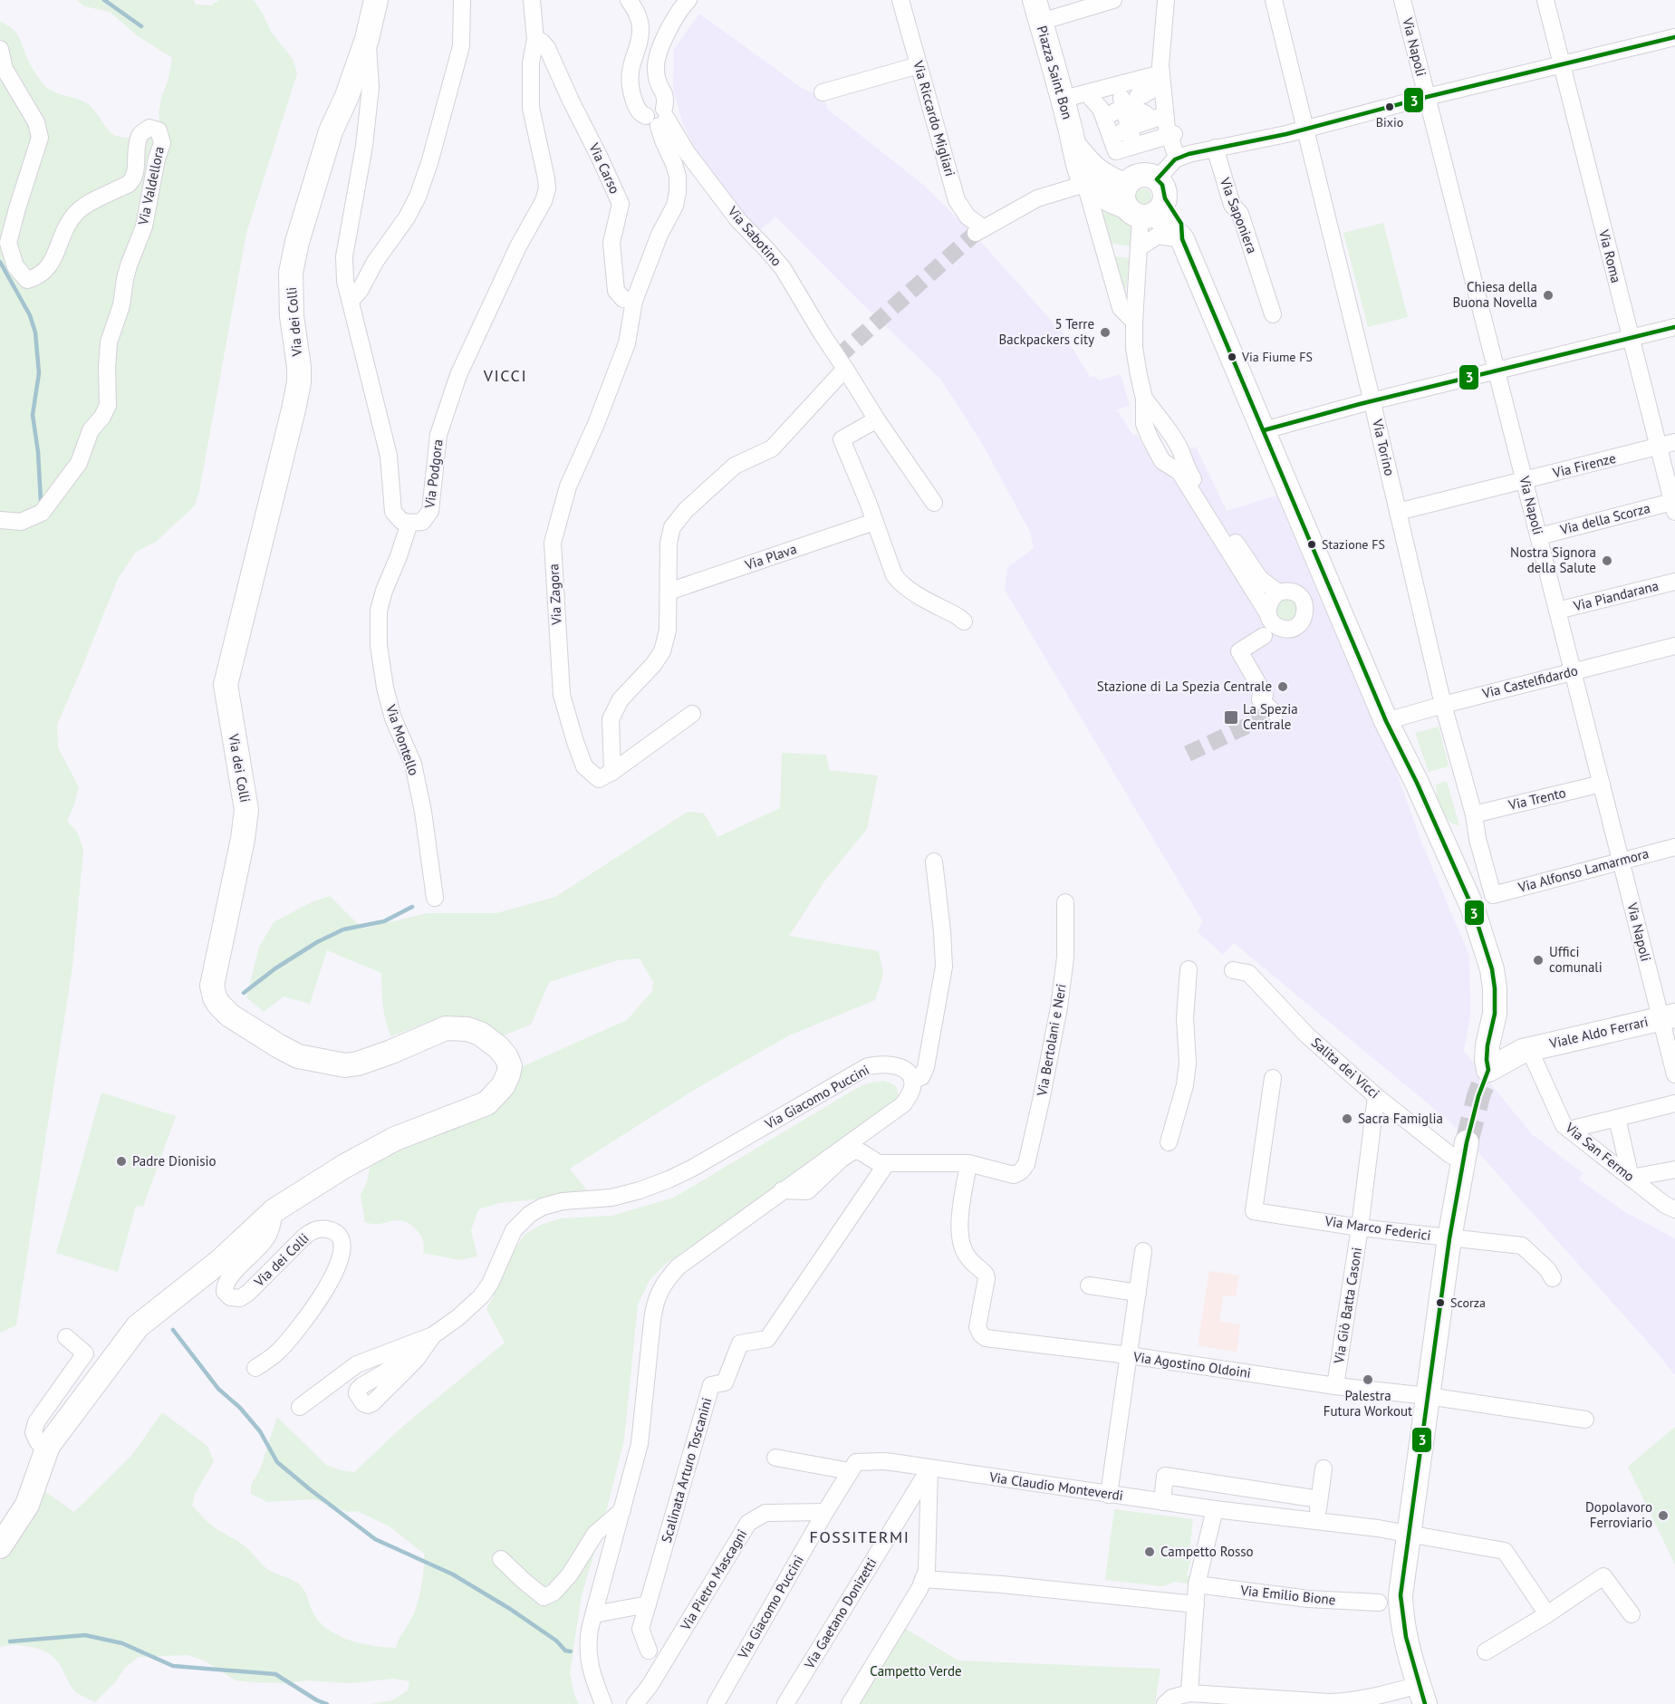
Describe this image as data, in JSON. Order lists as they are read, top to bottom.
{
  "streets": {
    "street": [
      "Via Napoli",
      "Piazza Saint Bon",
      "Via Riccardo Migliari",
      "Via Carso",
      "Via Valdellora",
      "Via Saponiera",
      "Via Sabotino",
      "Via Roma",
      "Via dei Colli",
      "Via Torino",
      "Via Firenze",
      "Via Podgora",
      "Via della Scorza",
      "Via Plava",
      "Via Zagora",
      "Via Piandarana",
      "Via Castelfidardo",
      "Via Montello",
      "Via Trento",
      "Via Alfonso Lamarmora",
      "Viale Aldo Ferrari",
      "Via Bertolani e Neri",
      "Salita dei Vicci",
      "Via Giacomo Puccini",
      "Via San Fermo",
      "Via Marco Federici",
      "Via Giò Batta Casoni",
      "Via Agostino Oldoini",
      "Scalinata Arturo Toscanini",
      "Via Claudio Monteverdi",
      "Via Pietro Mascagni",
      "Via Emilio Bione",
      "Via Gaetano Donizetti"
    ]
  },
  "crossings": [
    ["Via Napoli", "Via Firenze"],
    ["Via Napoli", "Via della Scorza"],
    ["Via Napoli", "Via Piandarana"],
    ["Via Napoli", "Via Castelfidardo"],
    ["Via Napoli", "Via Trento"],
    ["Via Napoli", "Via Alfonso Lamarmora"],
    ["Via Napoli", "Viale Aldo Ferrari"],
    ["Piazza Saint Bon", "Via Riccardo Migliari"],
    ["Via Carso", "Via Podgora"],
    ["Via Carso", "Via Zagora"],
    ["Via Roma", "Via Firenze"],
    ["Via Roma", "Via della Scorza"],
    ["Via dei Colli", "Via Podgora"],
    ["Via Torino", "Via Firenze"],
    ["Via Torino", "Via Castelfidardo"],
    ["Via Torino", "Via Trento"],
    ["Via Torino", "Via Alfonso Lamarmora"],
    ["Via Podgora", "Via Montello"],
    ["Viale Aldo Ferrari", "Via San Fermo"],
    ["Via Bertolani e Neri", "Via Agostino Oldoini"],
    ["Salita dei Vicci", "Via Giò Batta Casoni"],
    ["Via Giacomo Puccini", "Via Claudio Monteverdi"],
    ["Via Giacomo Puccini", "Via Pietro Mascagni"],
    ["Via Marco Federici", "Via Giò Batta Casoni"],
    ["Via Giò Batta Casoni", "Via Agostino Oldoini"],
    ["Via Claudio Monteverdi", "Via Gaetano Donizetti"]
  ],
  "districts": ["VICCI", "FOSSITERMI"],
  "parks": ["Campetto Verde"],
  "places": {
    "other": [
      "Bixio",
      "Chiesa della Buona Novella",
      "5 Terre Backpackers city",
      "Via Fiume FS",
      "Stazione FS",
      "Nostra Signora della Salute",
      "Stazione di La Spezia Centrale",
      "Uffici comunali",
      "Sacra Famiglia",
      "Padre Dionisio",
      "Scorza",
      "Palestra Futura Workout",
      "Dopolavoro Ferroviario",
      "Campetto Rosso"
    ],
    "transit": ["La Spezia Centrale"]
  },
  "lines": ["transit line 3"]
}
